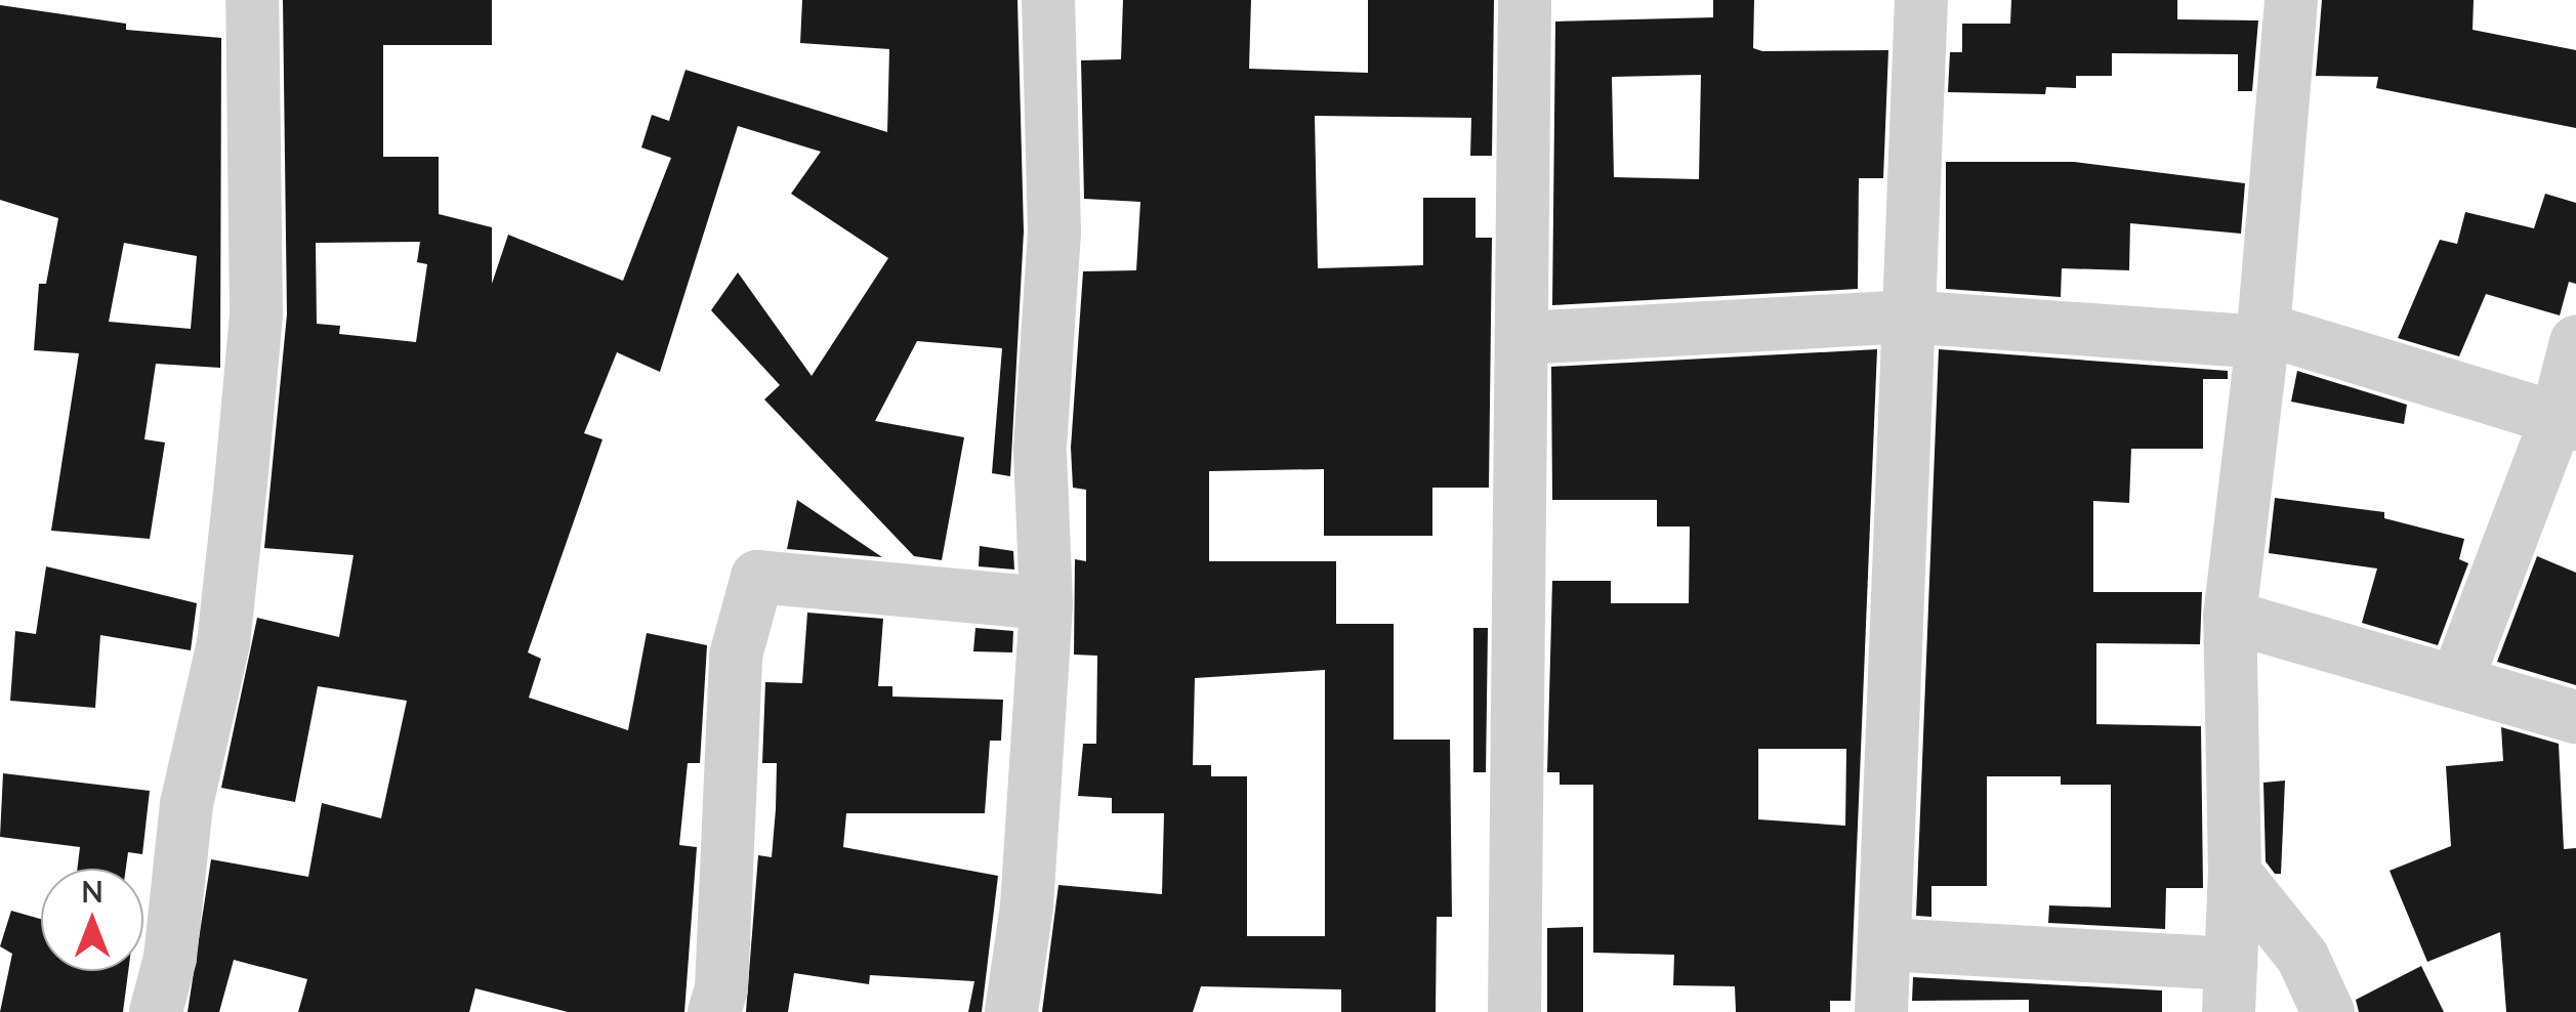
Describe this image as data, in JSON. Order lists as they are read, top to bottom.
{
  "north": "top"
}
